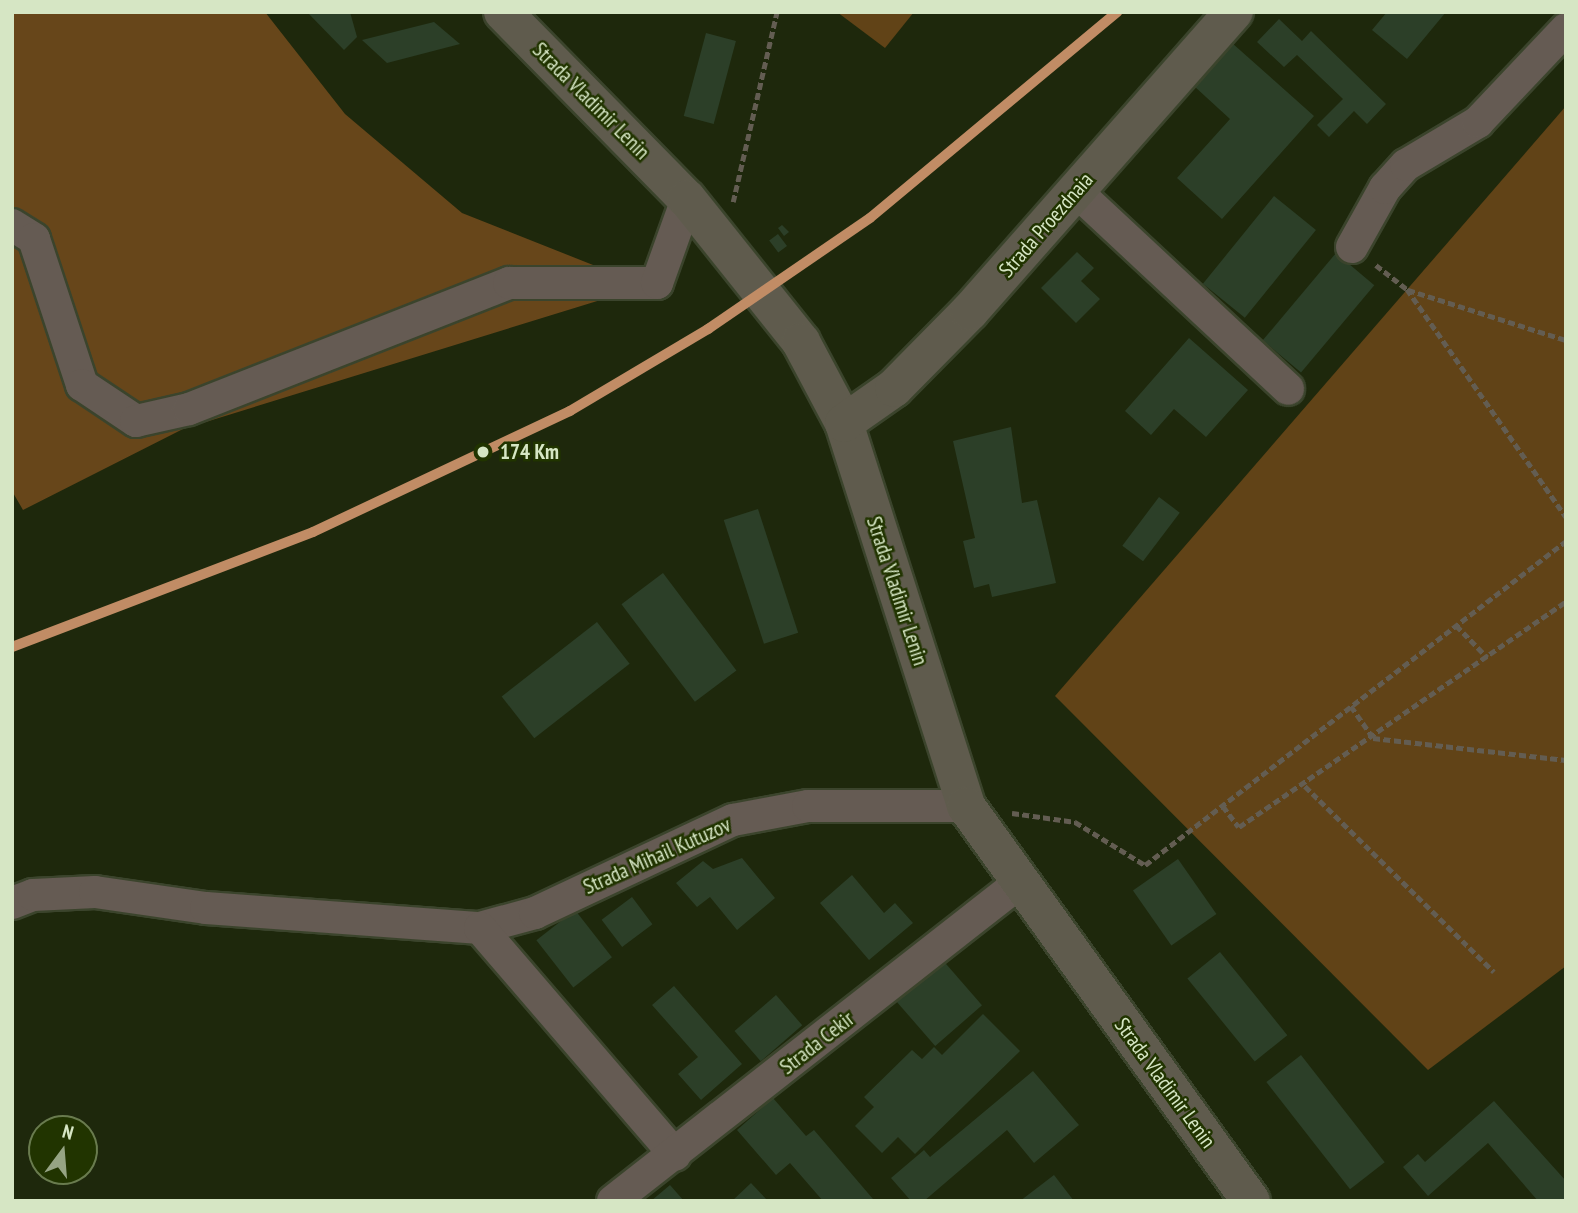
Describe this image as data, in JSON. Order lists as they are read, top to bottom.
{
  "streets": {
    "main road": ["Strada Vladimir Lenin", "Strada Proezdnaia"],
    "street": ["Strada Mihail Kutuzov", "Strada Cekir"]
  },
  "crossings": [
    ["Strada Vladimir Lenin", "Strada Proezdnaia"],
    ["Strada Vladimir Lenin", "Strada Mihail Kutuzov"],
    ["Strada Vladimir Lenin", "Strada Cekir"]
  ],
  "places": ["174 Km"],
  "north": "top"
}
